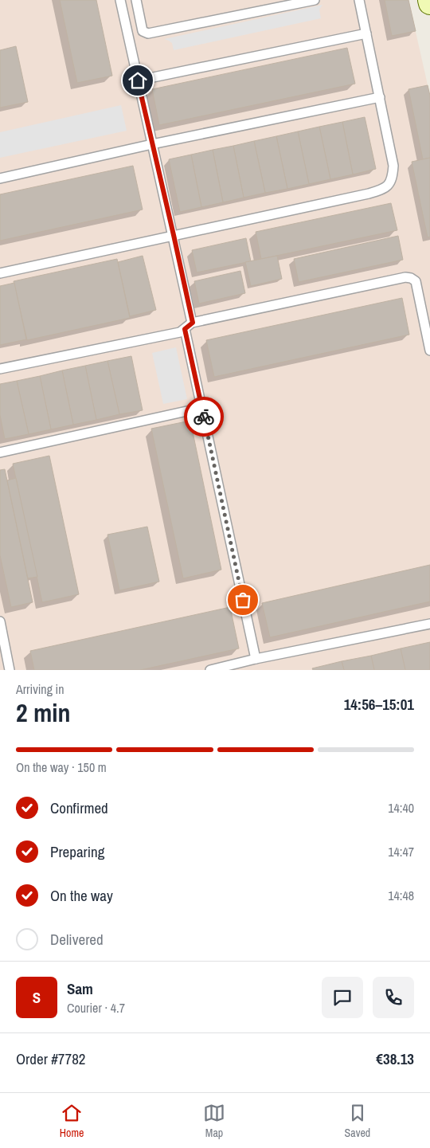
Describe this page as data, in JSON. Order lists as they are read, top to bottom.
{
  "page": {
    "heading": ["2 min", "Arriving in", "14:56–15:01"],
    "panel": [
      "Sam",
      "Courier · 4.7",
      "Order #7782",
      "€38.13"
    ],
    "bar": "On the way · 150 m",
    "list": [
      ["Confirmed", "14:40"],
      ["Preparing", "14:47"],
      ["On the way", "14:48"],
      "Delivered"
    ],
    "round": "S",
    "tabs": ["Home", "Map", "Saved"]
  }
}
